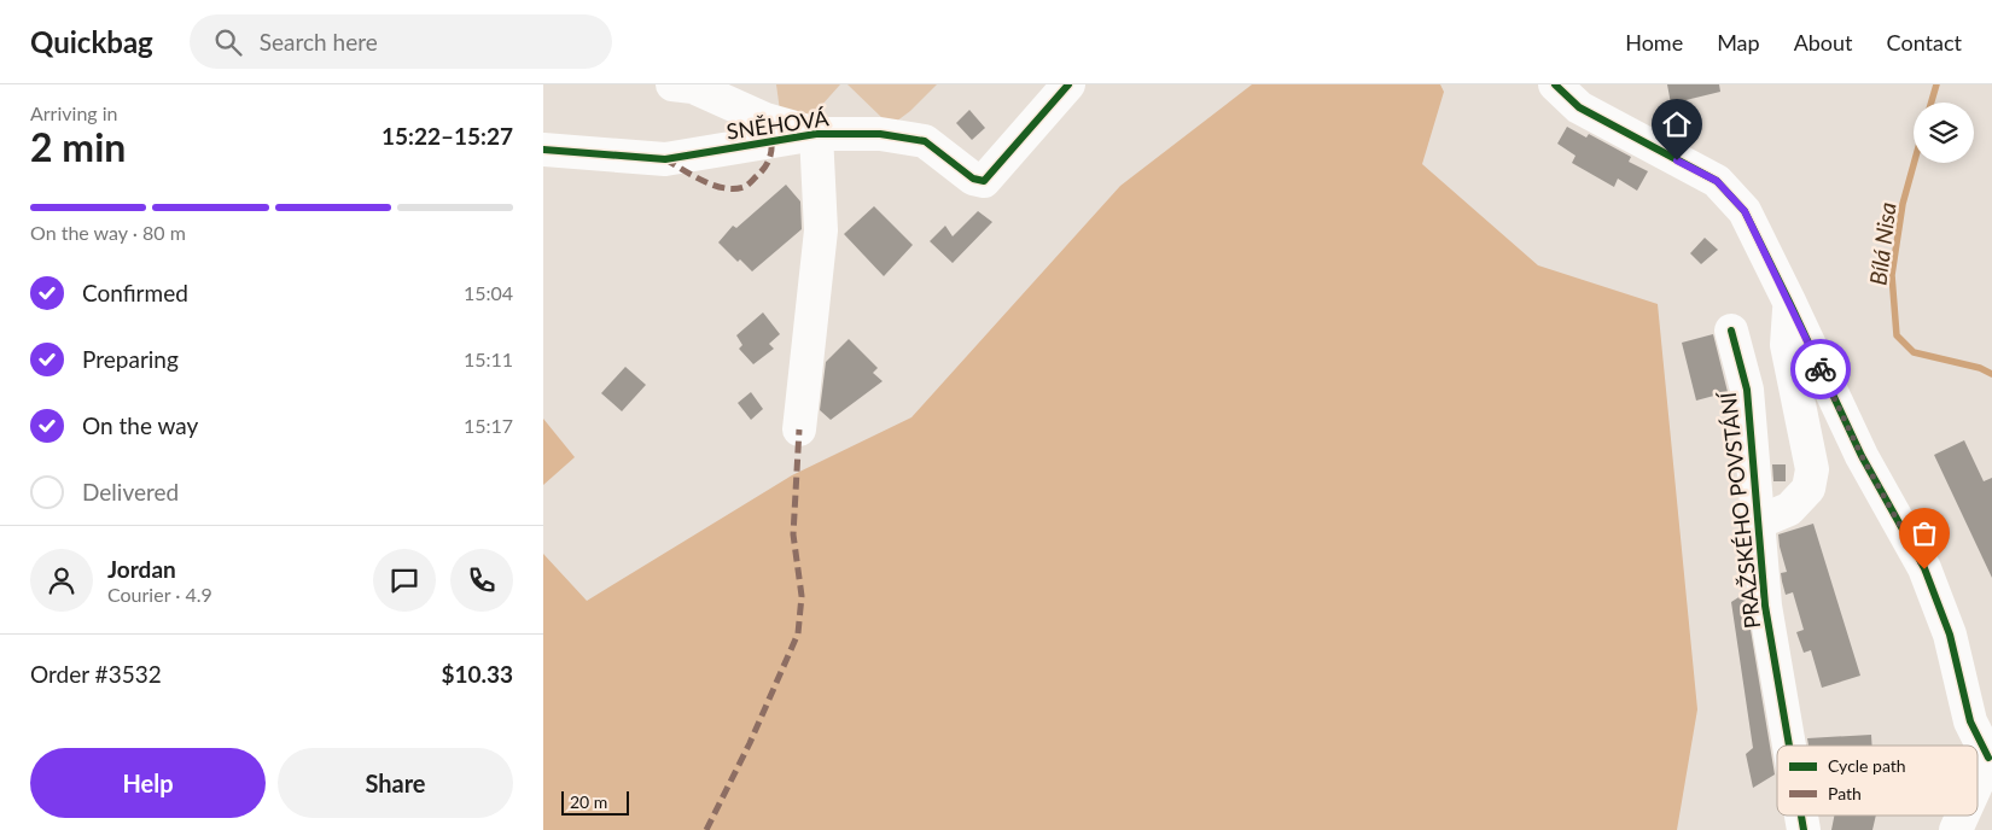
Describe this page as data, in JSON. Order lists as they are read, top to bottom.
{
  "streets": {
    "street": ["SNĚHOVÁ", "PRAŽSKÉHO POVSTÁNÍ"]
  },
  "water": ["Bílá Nisa"],
  "legend": ["Cycle path", "Path"],
  "scale_bar": "20 m",
  "page": {
    "header": "Quickbag",
    "search": "Search here",
    "nav": [
      "Home",
      "Map",
      "About",
      "Contact"
    ],
    "heading": ["2 min", "Arriving in", "15:22–15:27"],
    "panel": [
      "Jordan",
      "Courier · 4.9",
      "Order #3532",
      "$10.33"
    ],
    "bar": "On the way · 80 m",
    "list": [
      ["Confirmed", "15:04"],
      ["Preparing", "15:11"],
      ["On the way", "15:17"],
      "Delivered"
    ],
    "buttons": ["Help", "Share"],
    "scale": "20 m"
  }
}
